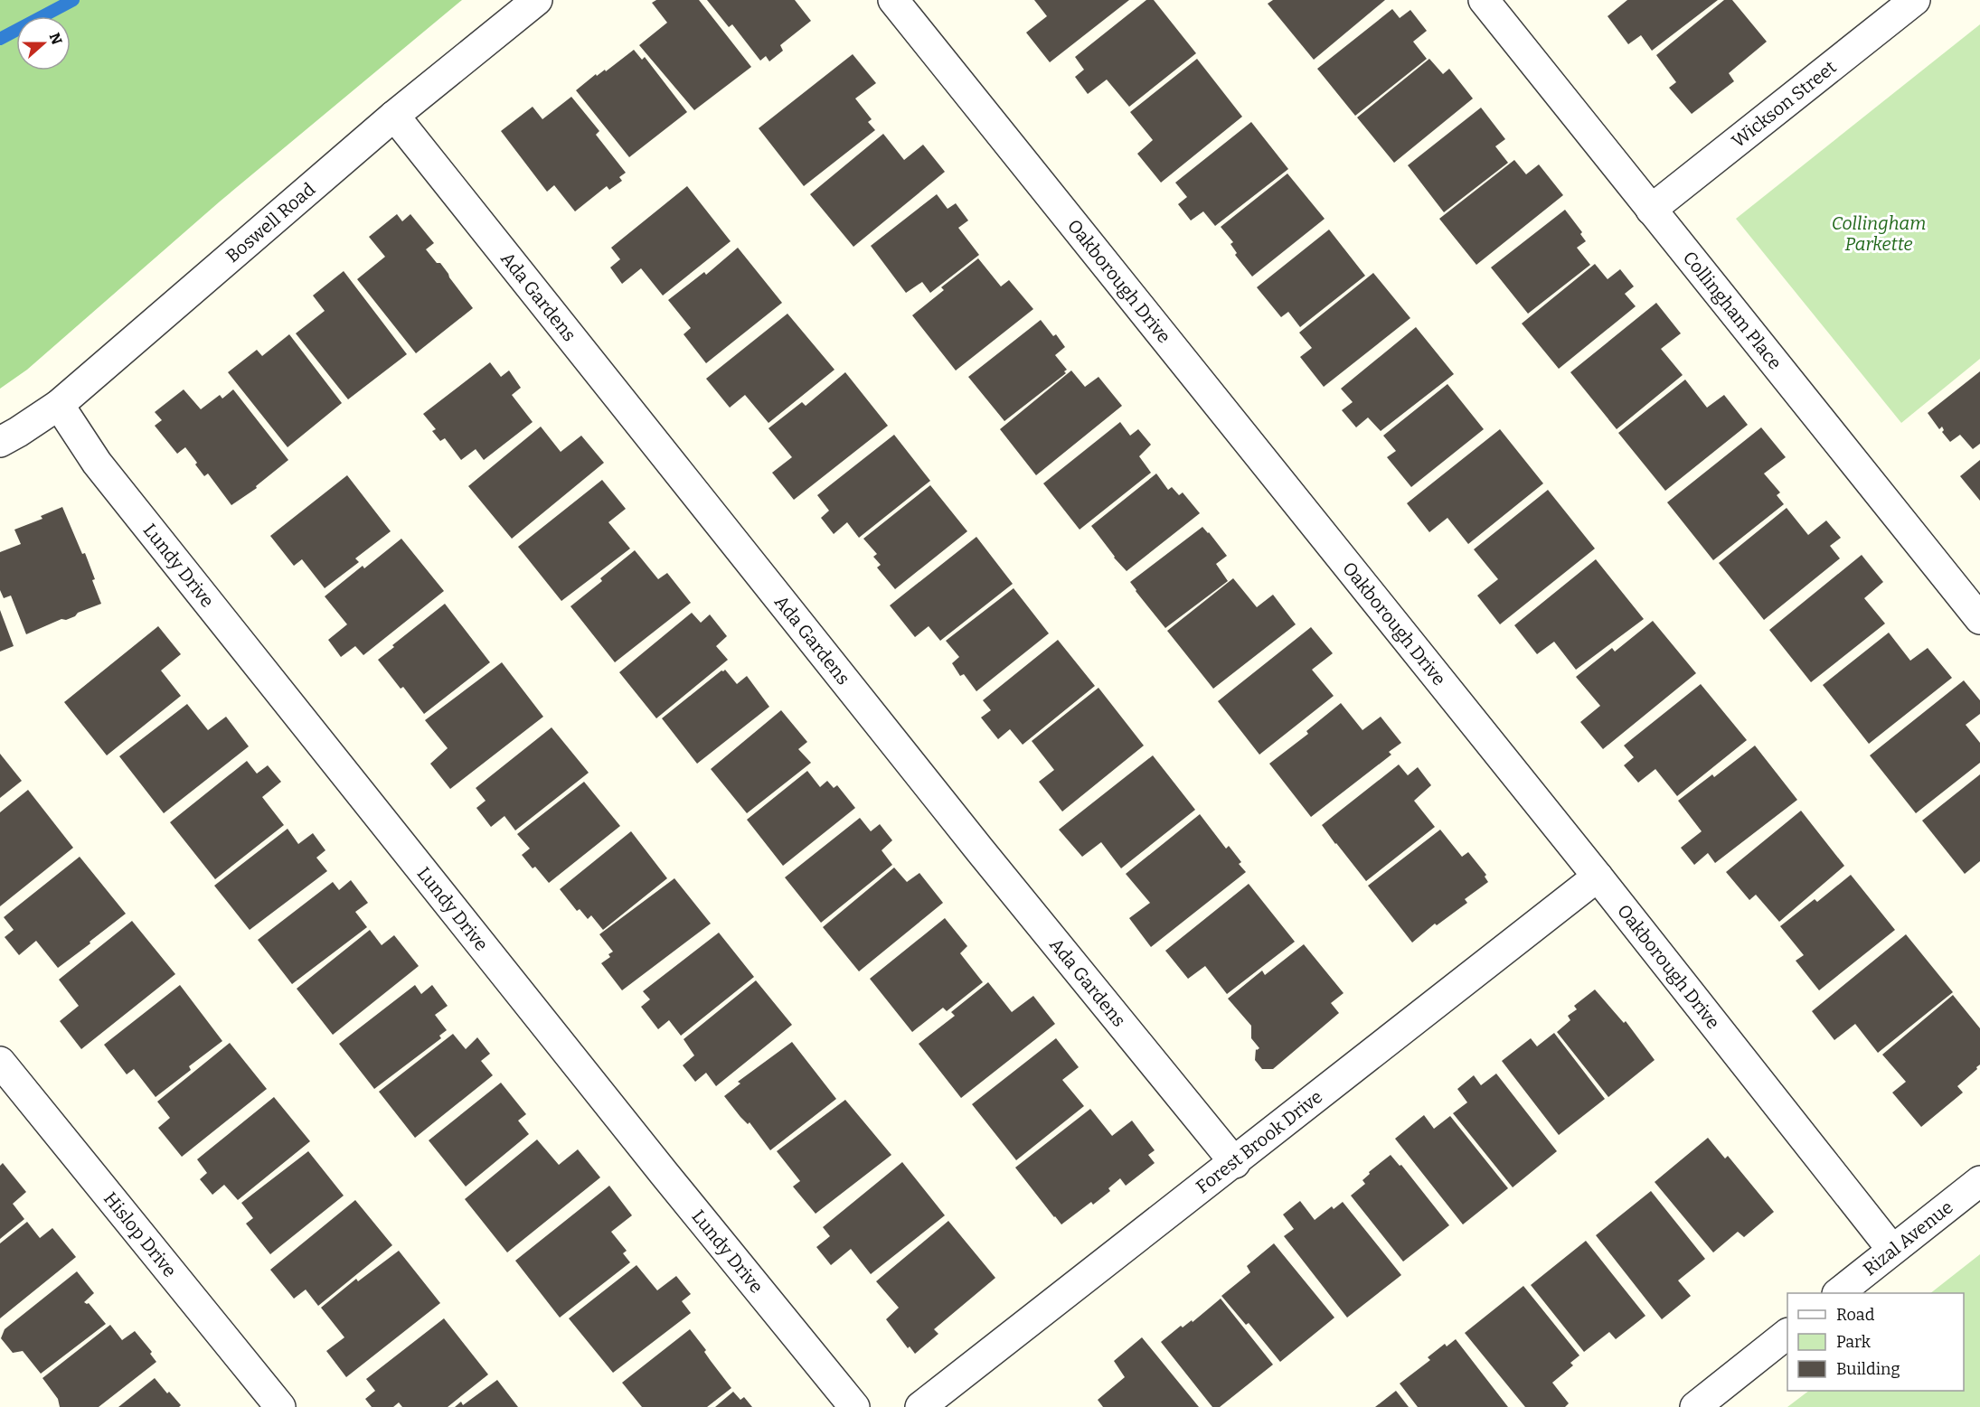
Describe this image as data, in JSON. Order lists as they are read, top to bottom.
{
  "streets": {
    "street": [
      "Wickson Street",
      "Boswell Road",
      "Oakborough Drive",
      "Ada Gardens",
      "Collingham Place",
      "Lundy Drive",
      "Forest Brook Drive",
      "Hislop Drive",
      "Rizal Avenue"
    ]
  },
  "crossings": [
    ["Wickson Street", "Collingham Place"],
    ["Boswell Road", "Ada Gardens"],
    ["Boswell Road", "Lundy Drive"],
    ["Oakborough Drive", "Forest Brook Drive"],
    ["Oakborough Drive", "Rizal Avenue"],
    ["Ada Gardens", "Forest Brook Drive"]
  ],
  "parks": ["Collingham Parkette"],
  "legend": ["Road", "Park", "Building"],
  "north": "right"
}
